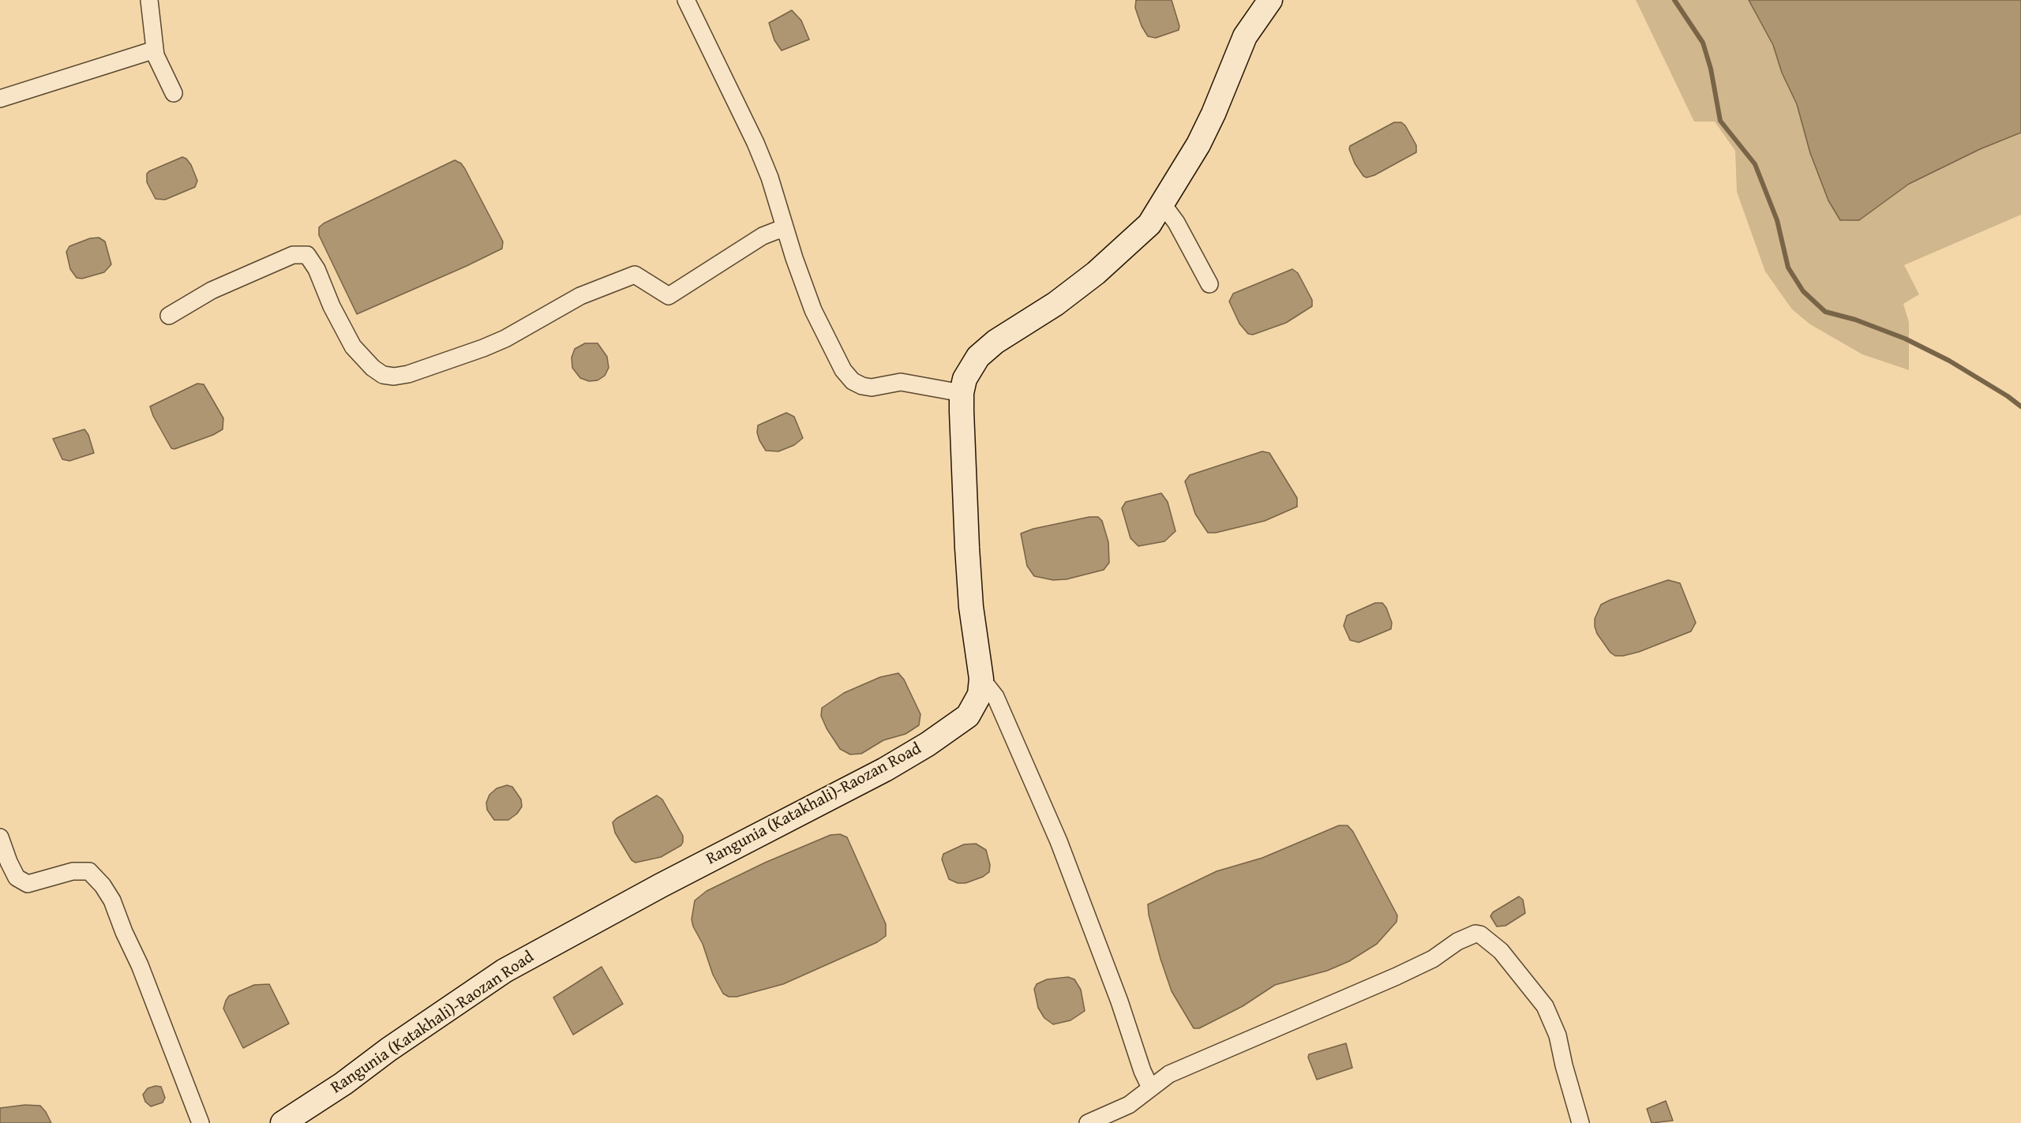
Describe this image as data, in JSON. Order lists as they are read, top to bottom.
{
  "streets": {
    "main road": ["Rangunia (Katakhali)-Raozan Road"]
  }
}
